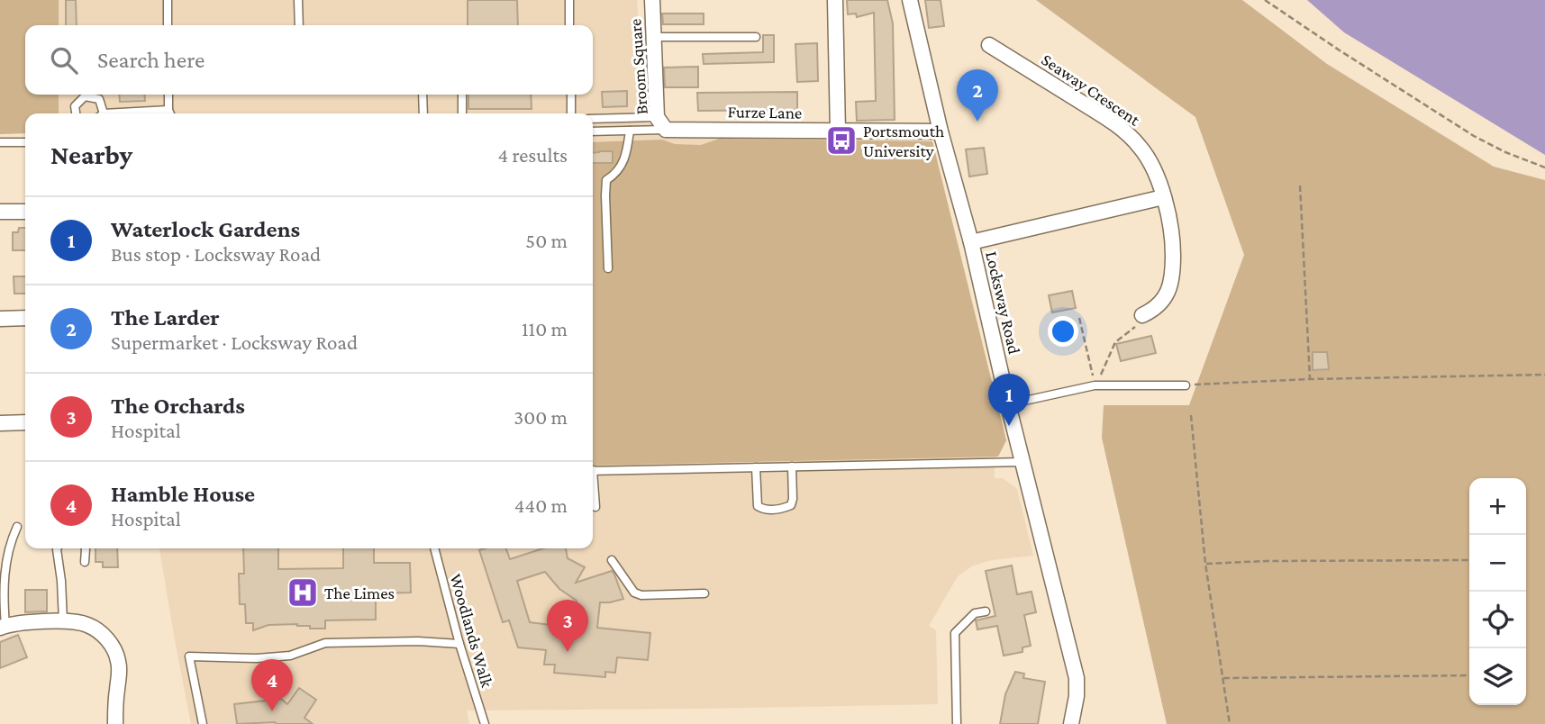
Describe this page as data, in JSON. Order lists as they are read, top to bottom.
{
  "streets": {
    "street": [
      "Broom Square",
      "Seaway Crescent",
      "Furze Lane",
      "Locksway Road"
    ],
    "lane": ["Woodlands Walk"]
  },
  "crossings": [
    ["Broom Square", "Furze Lane"],
    ["Furze Lane", "Locksway Road"]
  ],
  "places": {
    "bus stop": ["Portsmouth University"],
    "hospital": ["The Limes"]
  },
  "page": {
    "search": "Search here",
    "pins": [
      "2",
      "1",
      "3",
      "4"
    ],
    "heading": ["Nearby", "4 results"],
    "list": [
      {
        "mark": "1",
        "name": "Waterlock Gardens",
        "note": "Bus stop · Locksway Road",
        "value": "50 m"
      },
      {
        "mark": "2",
        "name": "The Larder",
        "note": "Supermarket · Locksway Road",
        "value": "110 m"
      },
      {
        "mark": "3",
        "name": "The Orchards",
        "note": "Hospital",
        "value": "300 m"
      },
      {
        "mark": "4",
        "name": "Hamble House",
        "note": "Hospital",
        "value": "440 m"
      }
    ],
    "map_buttons": ["+", "−"]
  }
}
